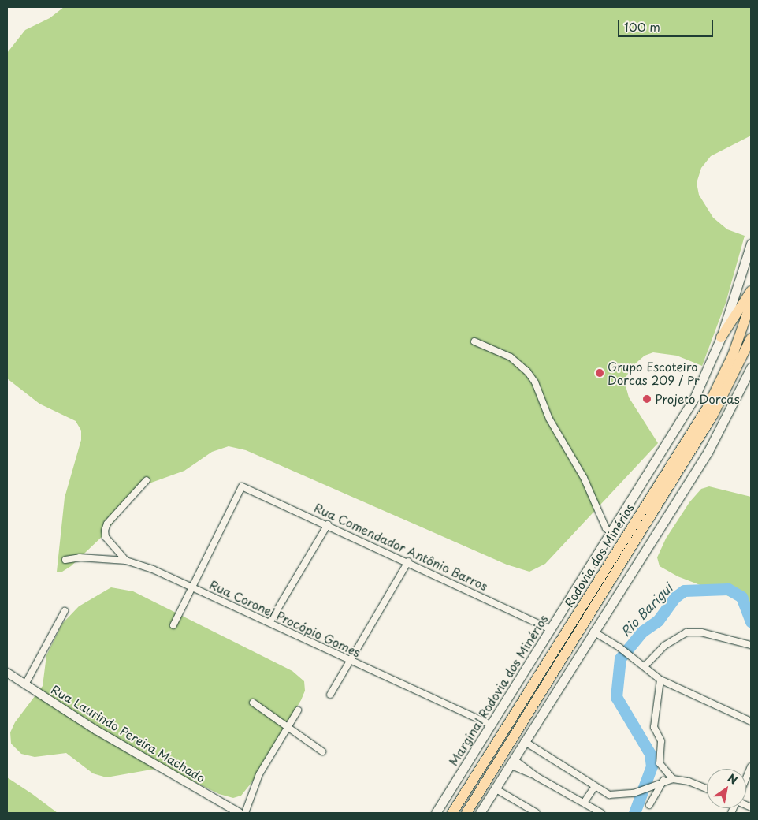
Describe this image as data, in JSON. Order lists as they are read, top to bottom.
{
  "streets": {
    "main road": ["Rodovia dos Minérios", "Marginal Rodovia dos Minérios"],
    "street": ["Rua Comendador Antônio Barros", "Rua Coronel Procópio Gomes", "Rua Laurindo Pereira Machado"]
  },
  "crossings": [
    ["Rua Comendador Antônio Barros", "Rua Coronel Procópio Gomes"],
    ["Rua Comendador Antônio Barros", "Marginal Rodovia dos Minérios"],
    ["Rua Coronel Procópio Gomes", "Marginal Rodovia dos Minérios"]
  ],
  "water": ["Rio Barigui"],
  "places": ["Grupo Escoteiro Dorcas 209 / Pr", "Projeto Dorcas"],
  "scale_bar": "100 m",
  "north": "top right"
}
